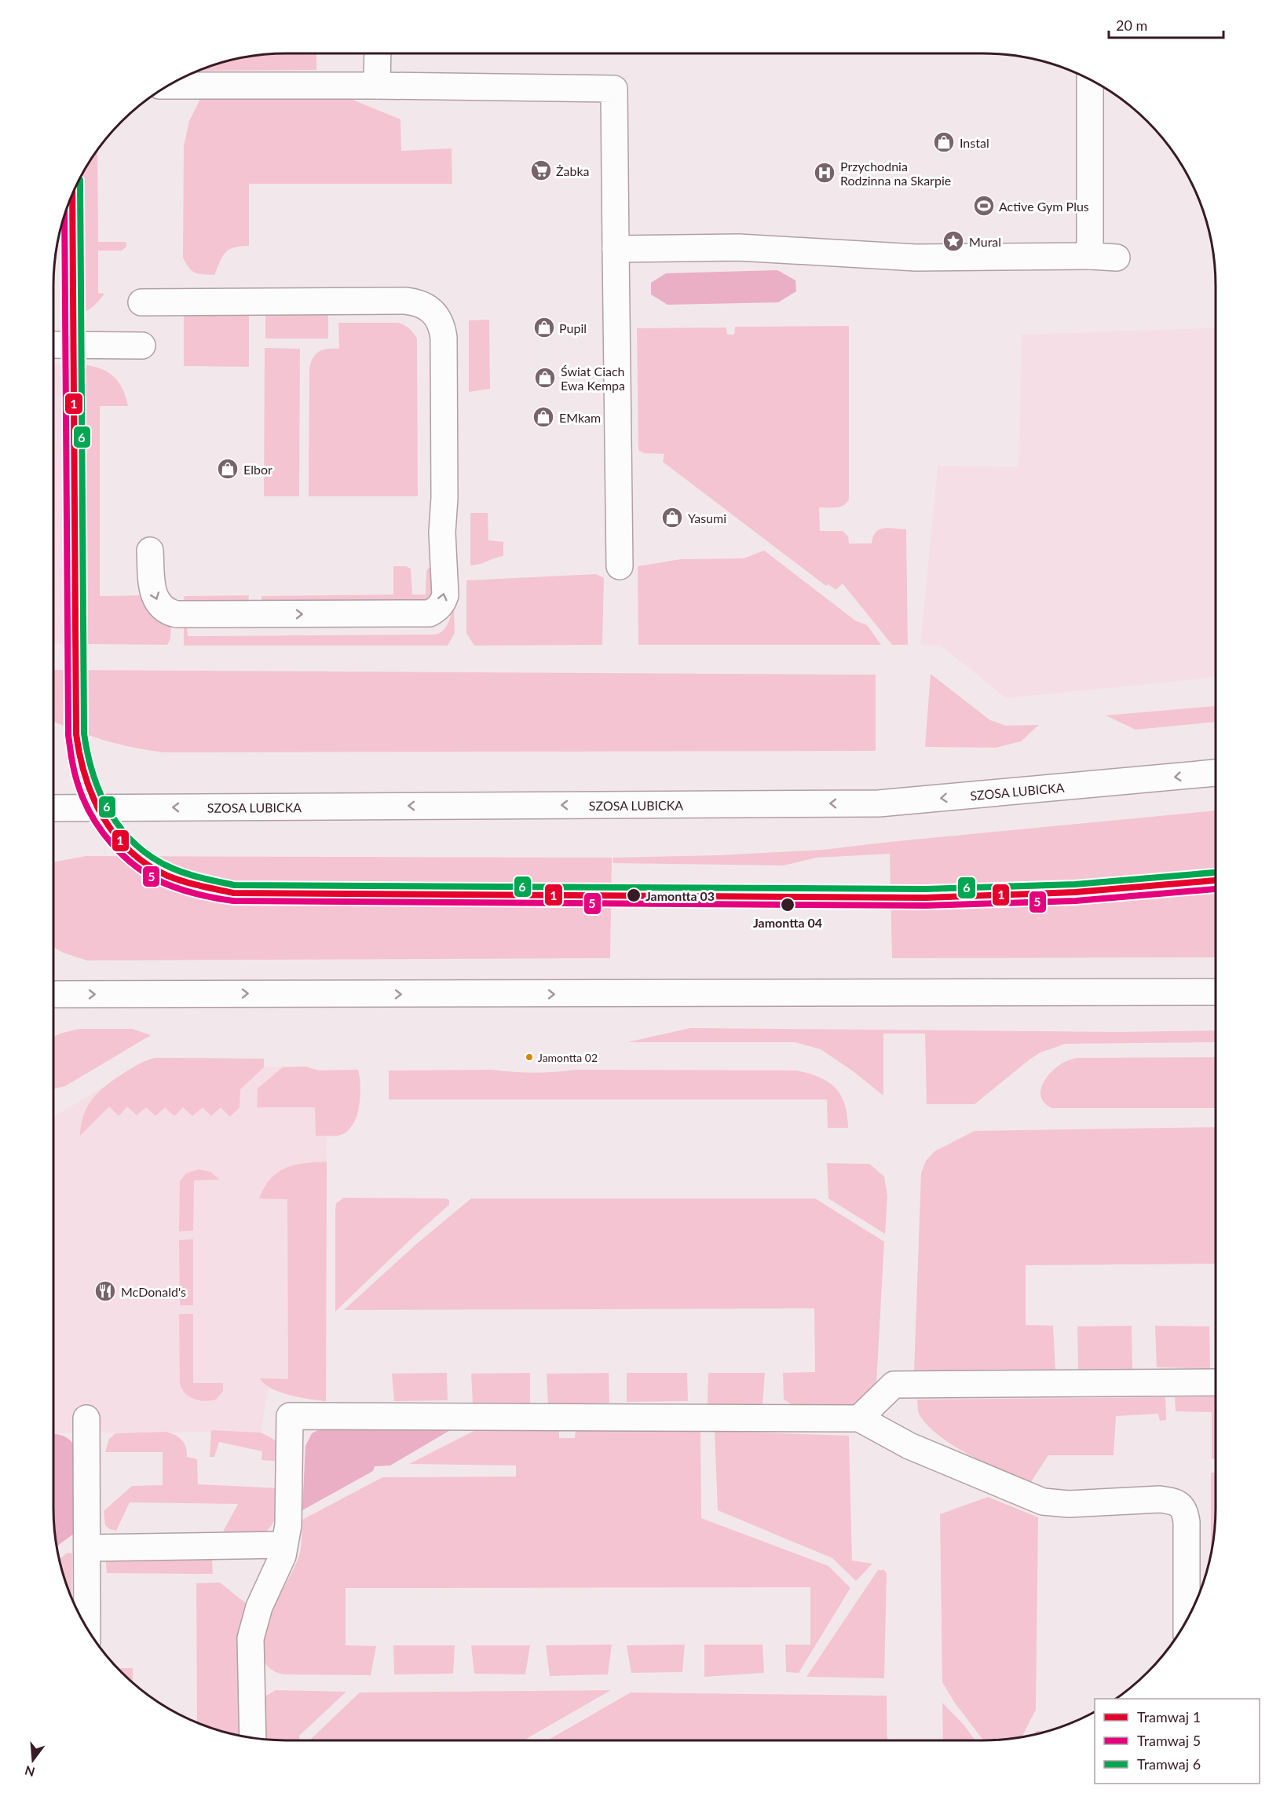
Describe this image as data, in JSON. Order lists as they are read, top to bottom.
{
  "streets": {
    "street": ["SZOSA LUBICKA"]
  },
  "places": {
    "shop": [
      "Instal",
      "Pupil",
      "Świat Ciach Ewa Kempa",
      "EMkam",
      "Elbor",
      "Yasumi"
    ],
    "supermarket": ["Żabka"],
    "hospital": ["Przychodnia Rodzinna na Skarpie"],
    "sports": ["Active Gym Plus"],
    "place": ["Mural"],
    "other": ["Jamontta 03", "Jamontta 04", "Jamontta 02"],
    "restaurant": ["McDonald's"]
  },
  "lines": ["tram line 6", "tram line 1", "tram line 5"],
  "legend": ["Tramwaj 1", "Tramwaj 5", "Tramwaj 6"],
  "scale_bar": "20 m",
  "north": "bottom"
}
